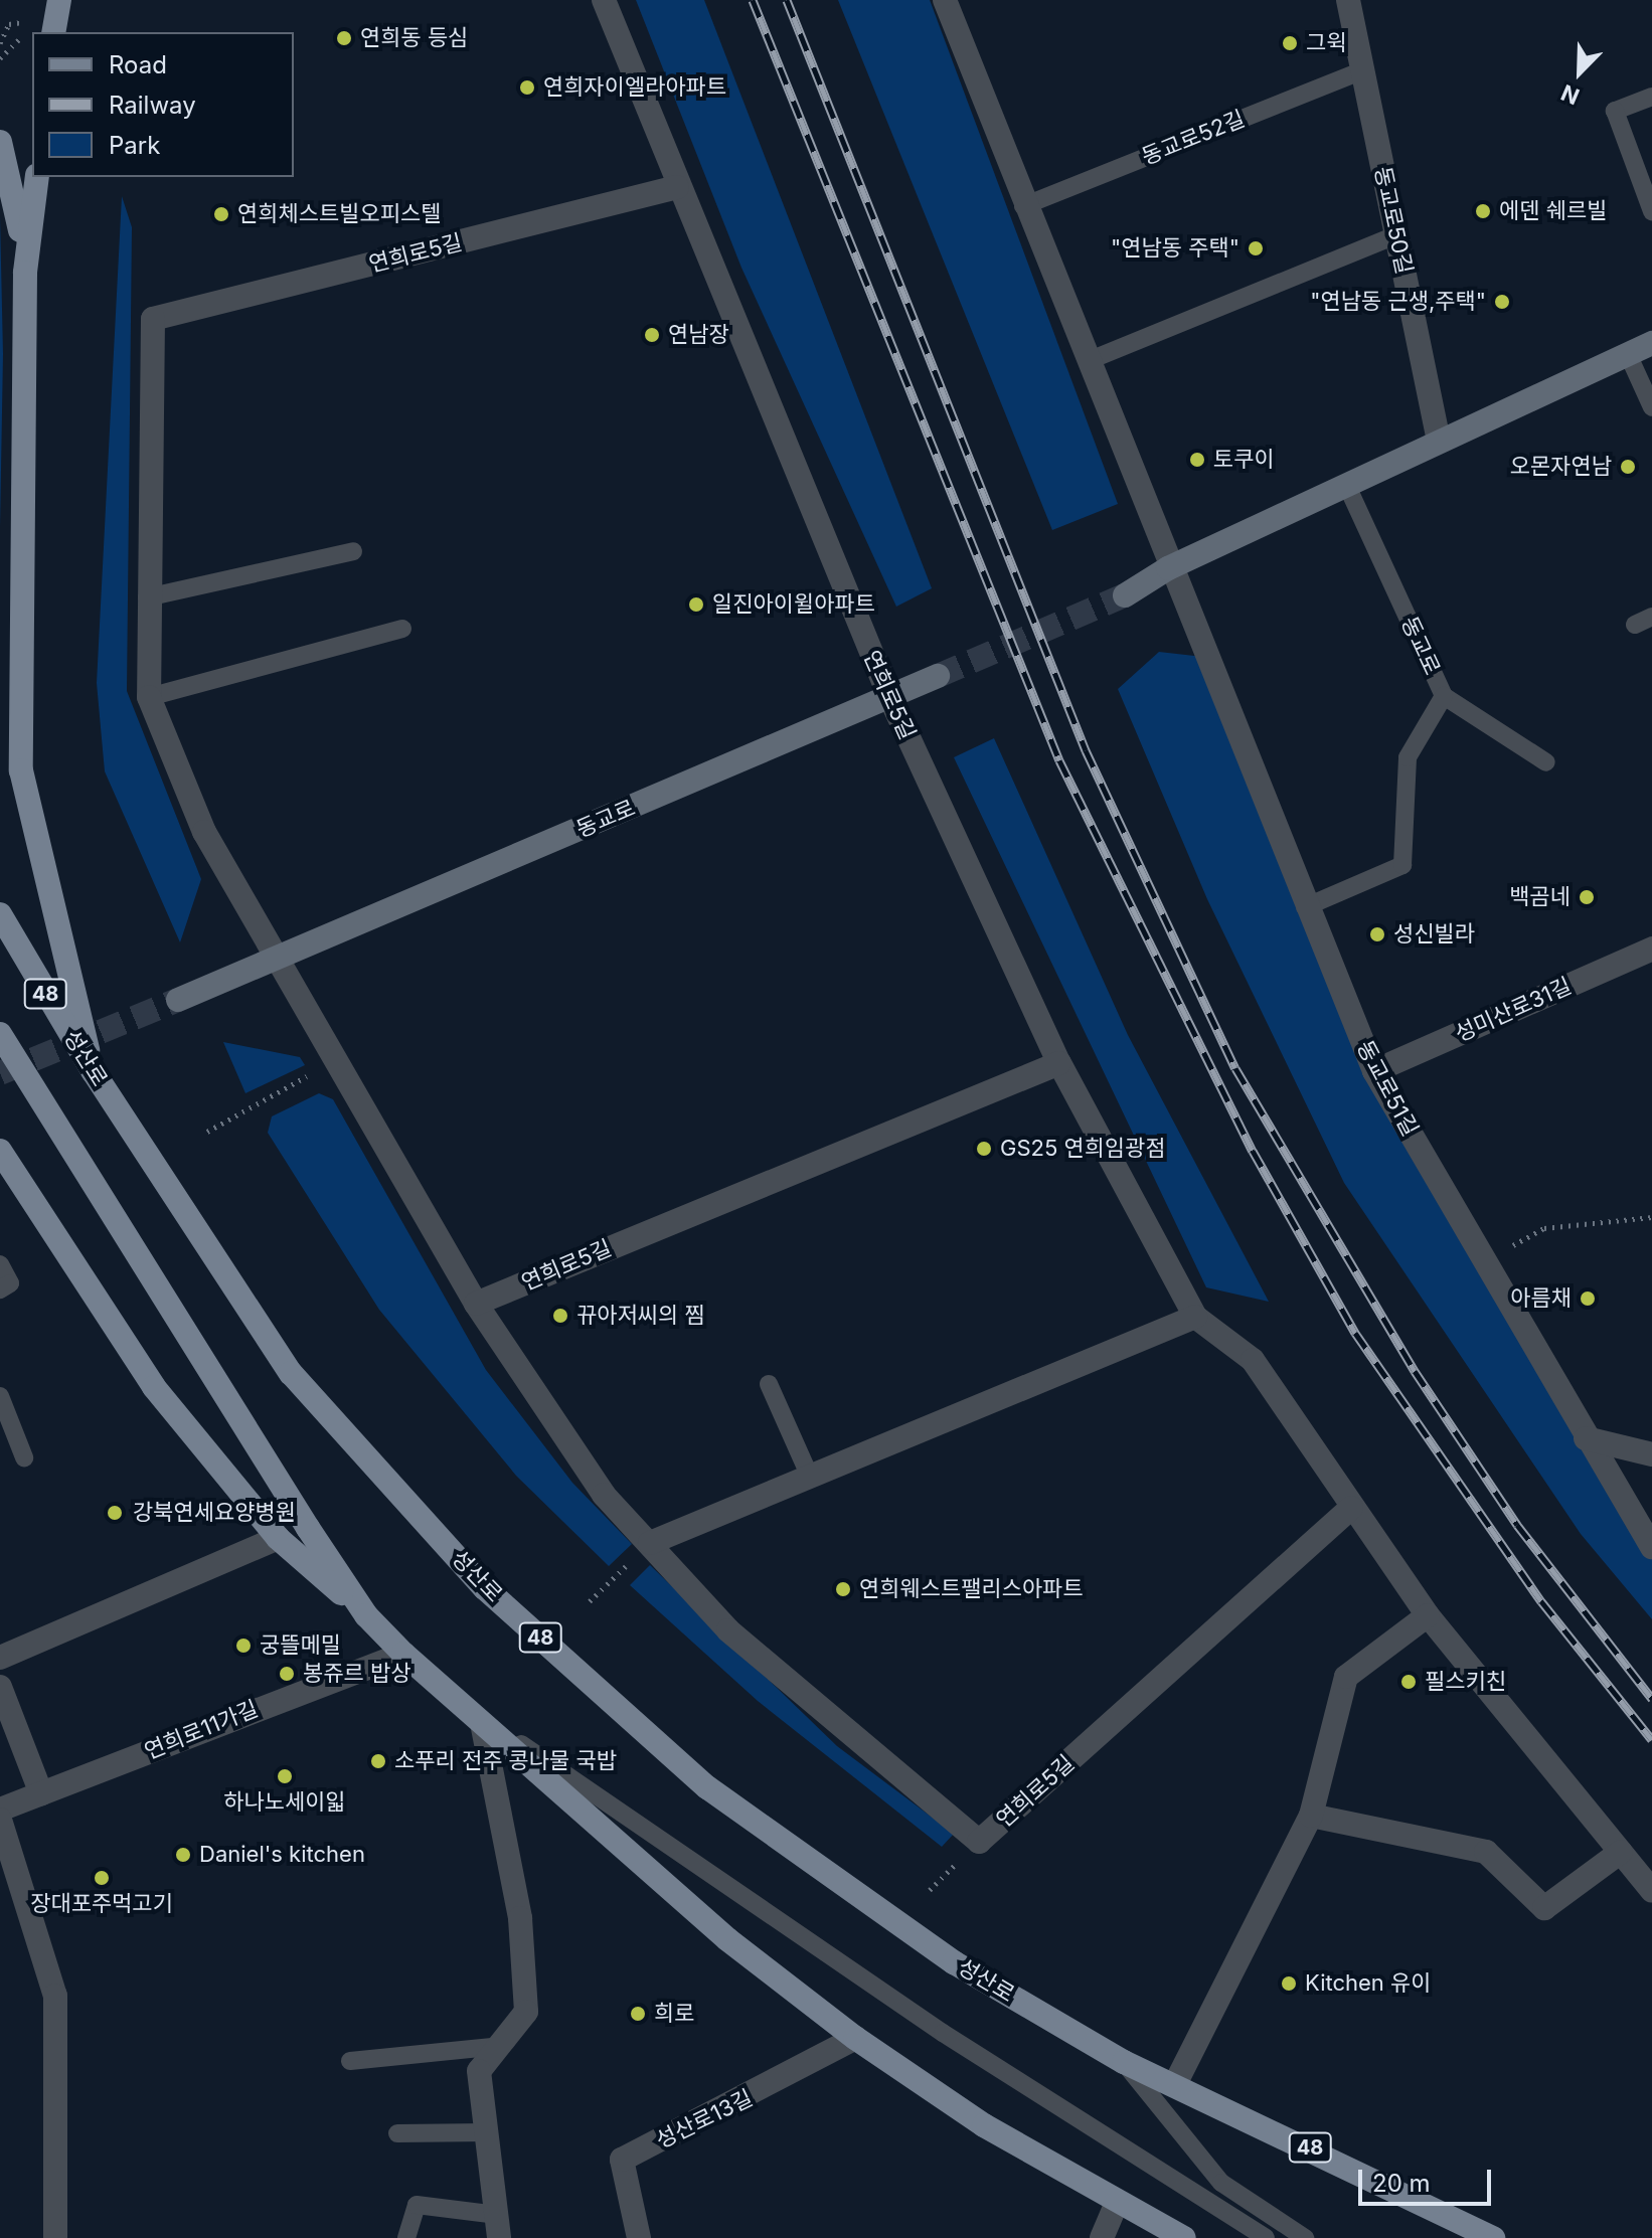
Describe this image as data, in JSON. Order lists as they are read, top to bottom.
{
  "streets": {
    "main road": ["48", "성산로"],
    "street": [
      "동교로50길",
      "연희로5길",
      "동교로",
      "성미산로31길",
      "동교로51길",
      "연희로11가길",
      "성산로13길"
    ],
    "lane": ["동교로52길"]
  },
  "crossings": [
    ["동교로52길", "동교로50길"],
    ["연희로5길", "동교로"],
    ["성미산로31길", "동교로51길"]
  ],
  "places": [
    "연희동 등심",
    "그윅",
    "연희자이엘라아파트",
    "에덴 쉐르빌",
    "연희체스트빌오피스텔",
    "\"연남동 주택\"",
    "\"연남동 근생,주택\"",
    "연남장",
    "토쿠이",
    "오몬자연남",
    "일진아이윌아파트",
    "백곰네",
    "성신빌라",
    "GS25 연희임광점",
    "아름채",
    "뀨아저씨의 찜",
    "강북연세요양병원",
    "연희웨스트팰리스아파트",
    "궁뜰메밀",
    "봉쥬르 밥상",
    "필스키친",
    "소푸리 전주 콩나물 국밥",
    "하나노세이읿",
    "Daniel's kitchen",
    "장대포주먹고기",
    "Kitchen 유이",
    "희로"
  ],
  "legend": ["Road", "Railway", "Park"],
  "scale_bar": "20 m",
  "north": "bottom left"
}
